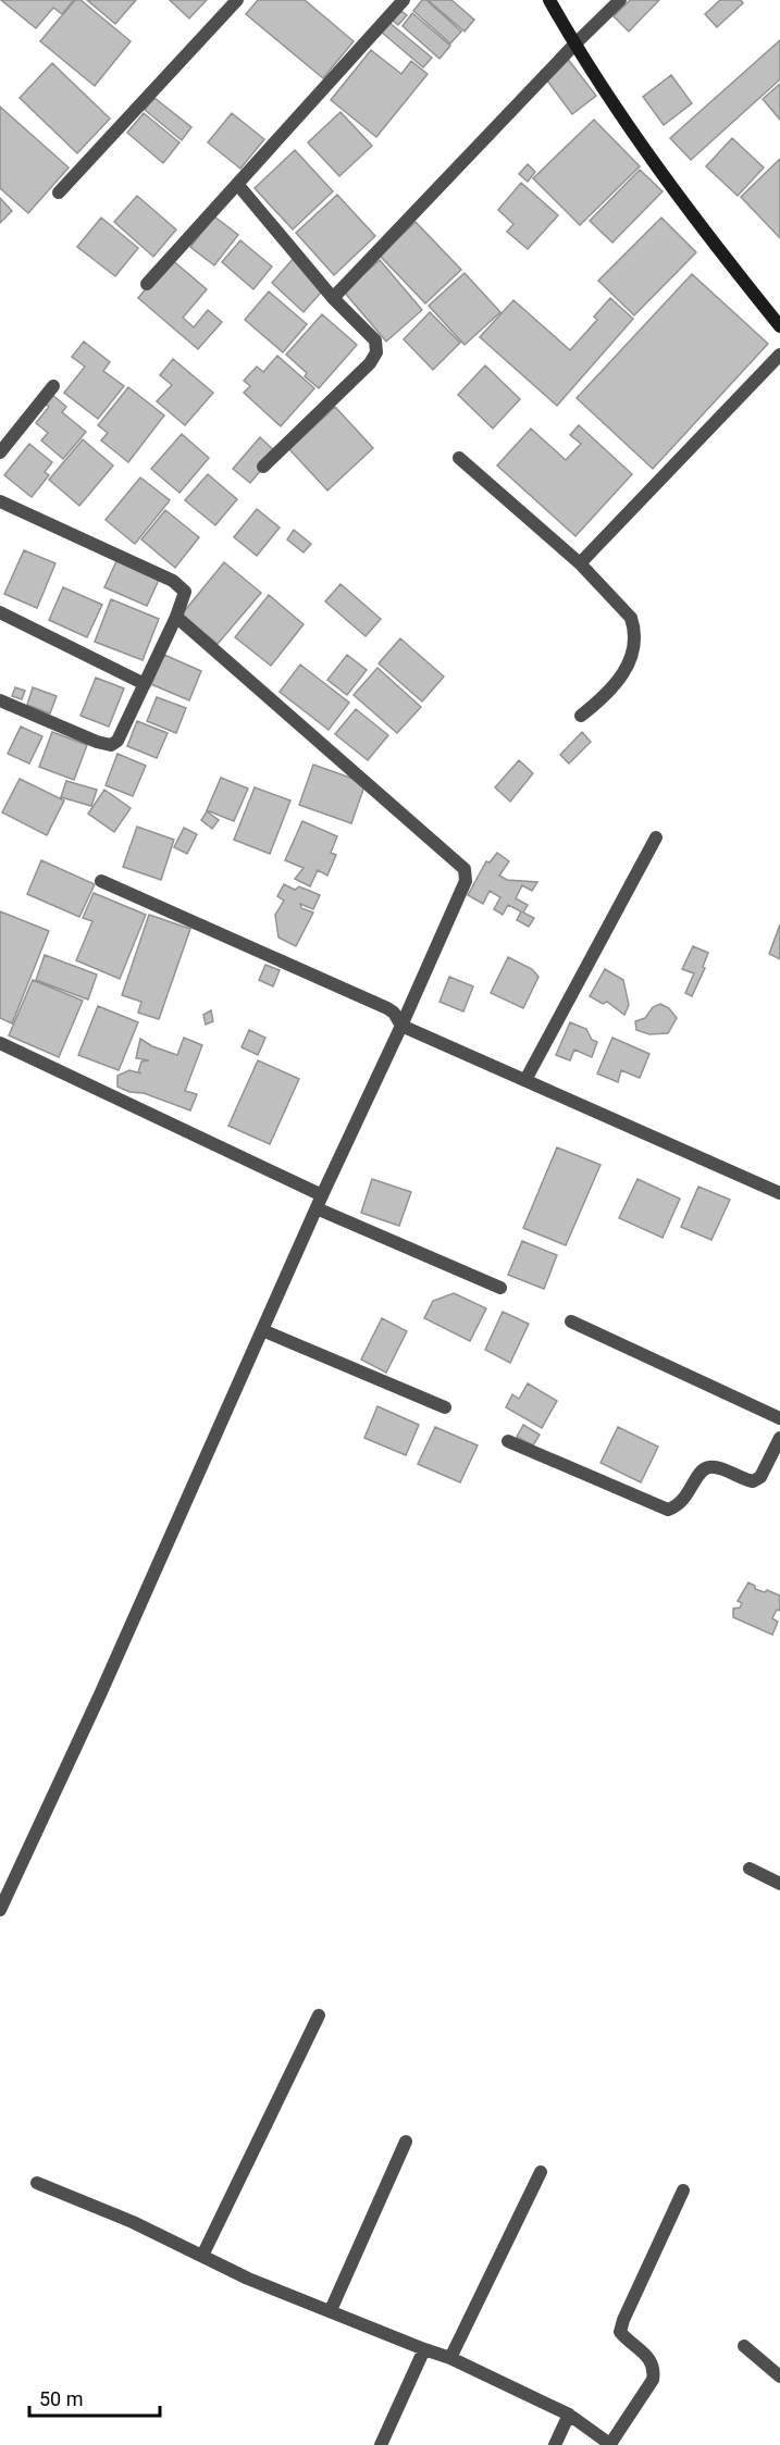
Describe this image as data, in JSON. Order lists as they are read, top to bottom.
{
  "scale_bar": "50 m"
}
